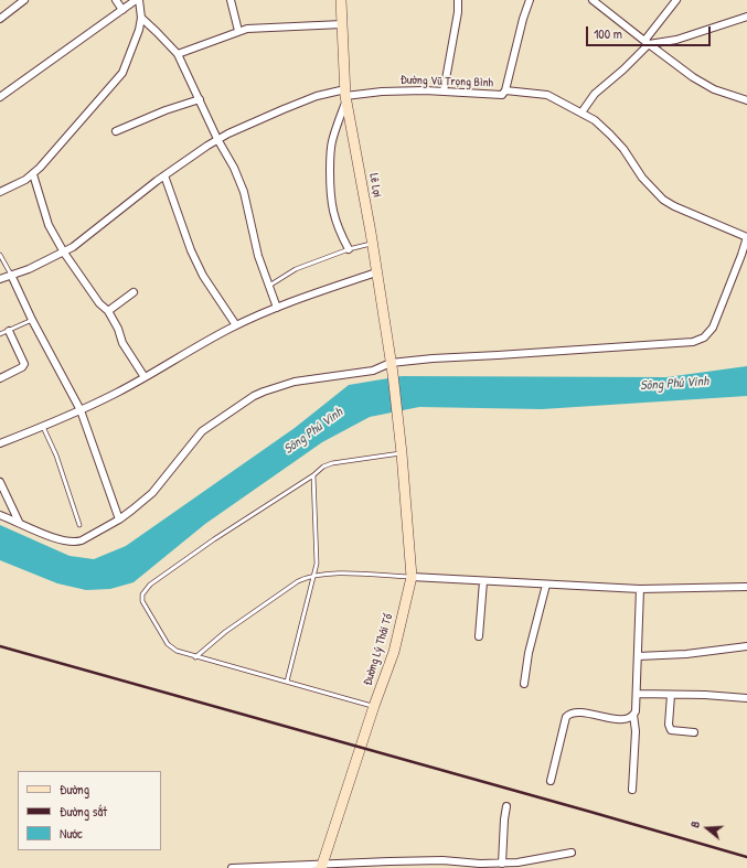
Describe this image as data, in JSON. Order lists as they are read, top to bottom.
{
  "streets": {
    "main road": ["Lê Lợi", "Đường Lý Thái Tổ"],
    "street": ["Đường Vũ Trọng Bình"]
  },
  "crossings": [
    ["Đường Vũ Trọng Bình", "Lê Lợi"],
    ["Lê Lợi", "Đường Lý Thái Tổ"]
  ],
  "water": ["Sông Phú Vinh"],
  "legend": ["Đường", "Đường sắt", "Nước"],
  "scale_bar": "100 m",
  "north": "left"
}
